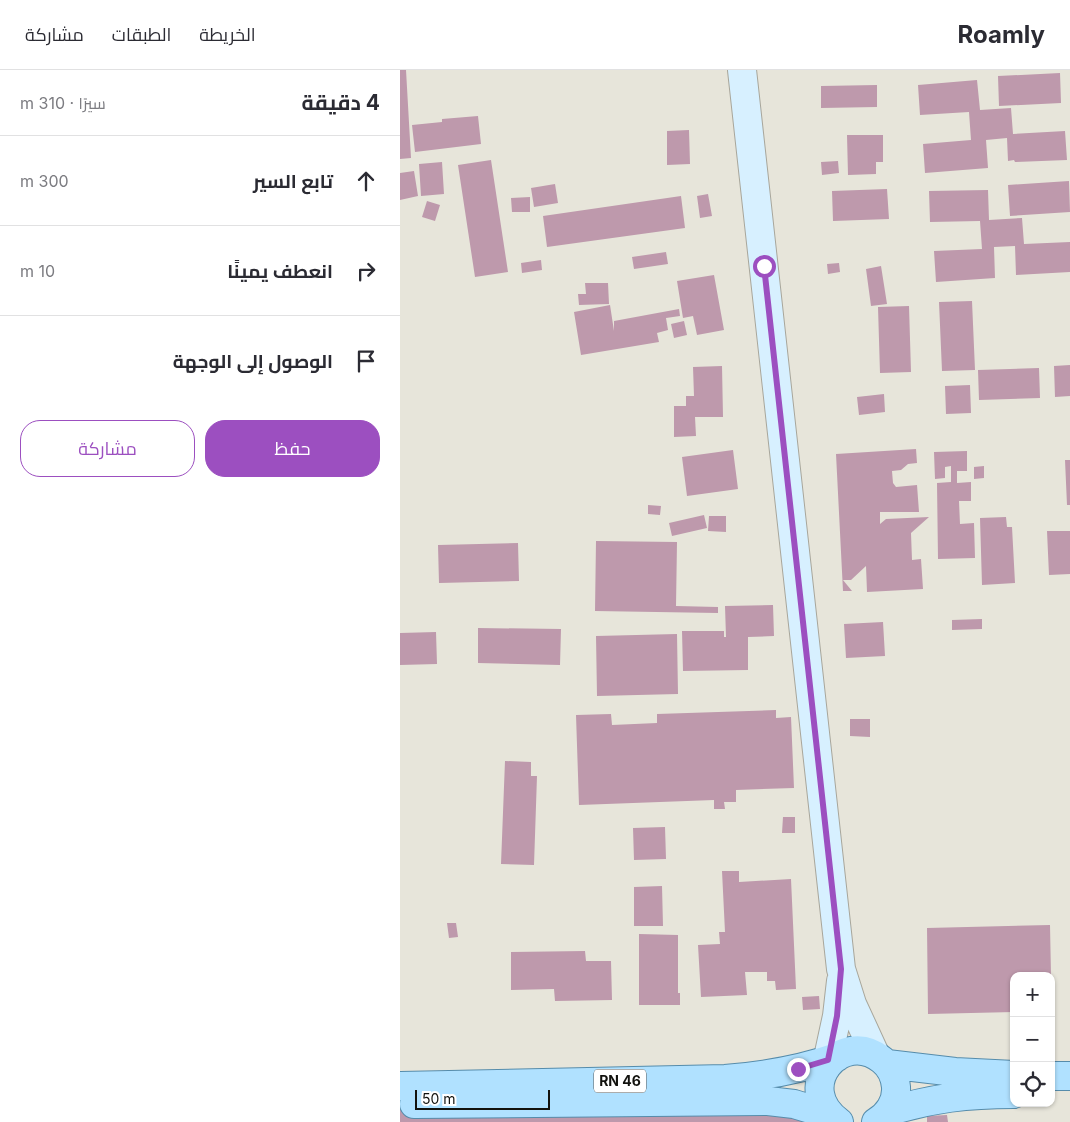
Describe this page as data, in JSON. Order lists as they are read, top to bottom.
{
  "streets": {
    "main road": ["RN 46"]
  },
  "scale_bar": "50 m",
  "page": {
    "header": "Roamly",
    "nav": ["الخريطة", "الطبقات", "مشاركة"],
    "heading": ["4 دقيقة", "سيرًا · 310 m"],
    "list": [
      ["تابع السير", "300 m"],
      ["انعطف يمينًا", "10 m"],
      "الوصول إلى الوجهة"
    ],
    "buttons": ["حفظ", "مشاركة"],
    "map_buttons": ["+", "−"],
    "scale": "50 m"
  }
}
